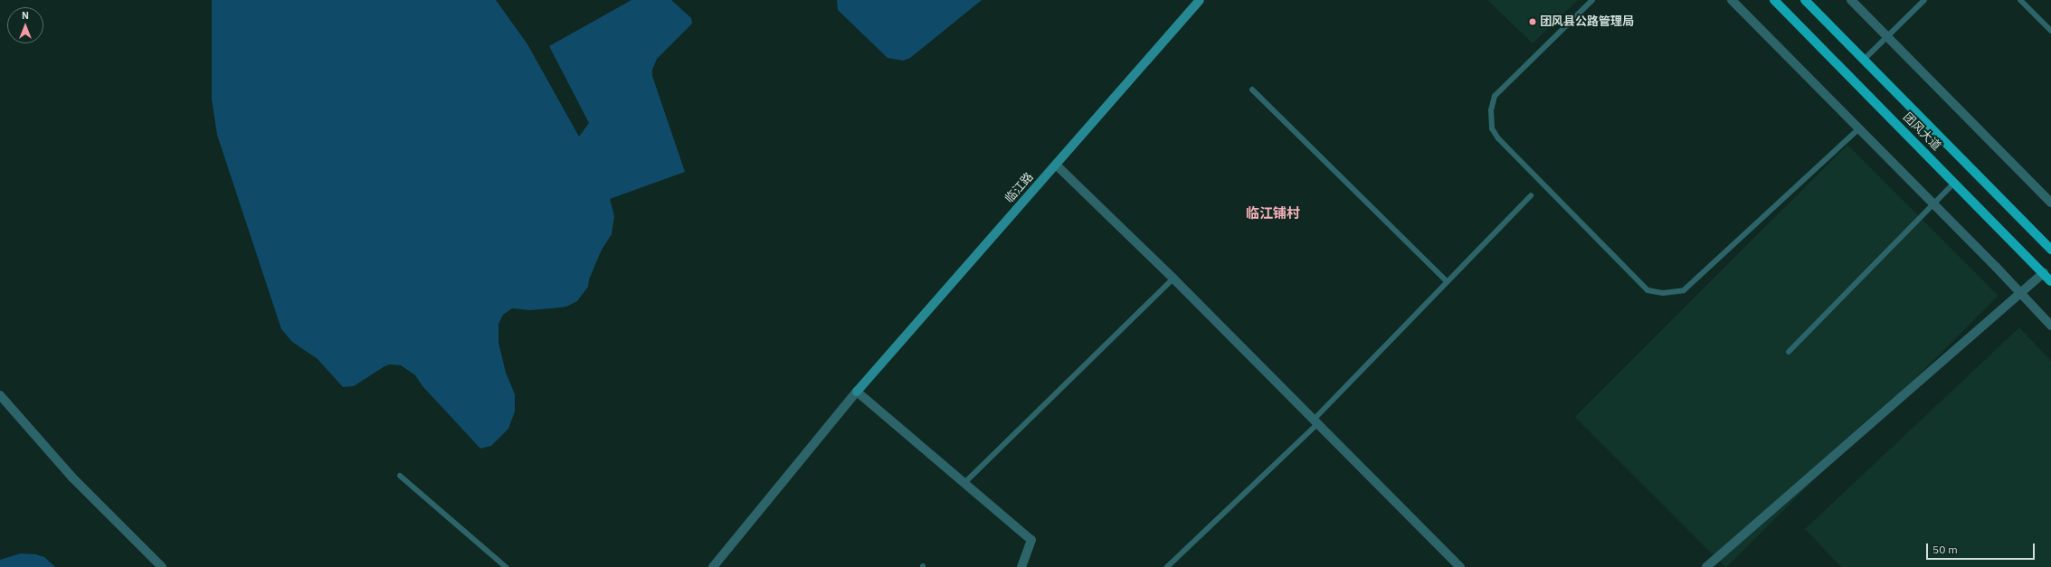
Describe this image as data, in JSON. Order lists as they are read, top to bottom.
{
  "streets": {
    "main road": ["团风大道"],
    "street": ["临江路"]
  },
  "districts": ["临江铺村"],
  "places": ["团风县公路管理局"],
  "scale_bar": "50 m",
  "north": "top"
}
